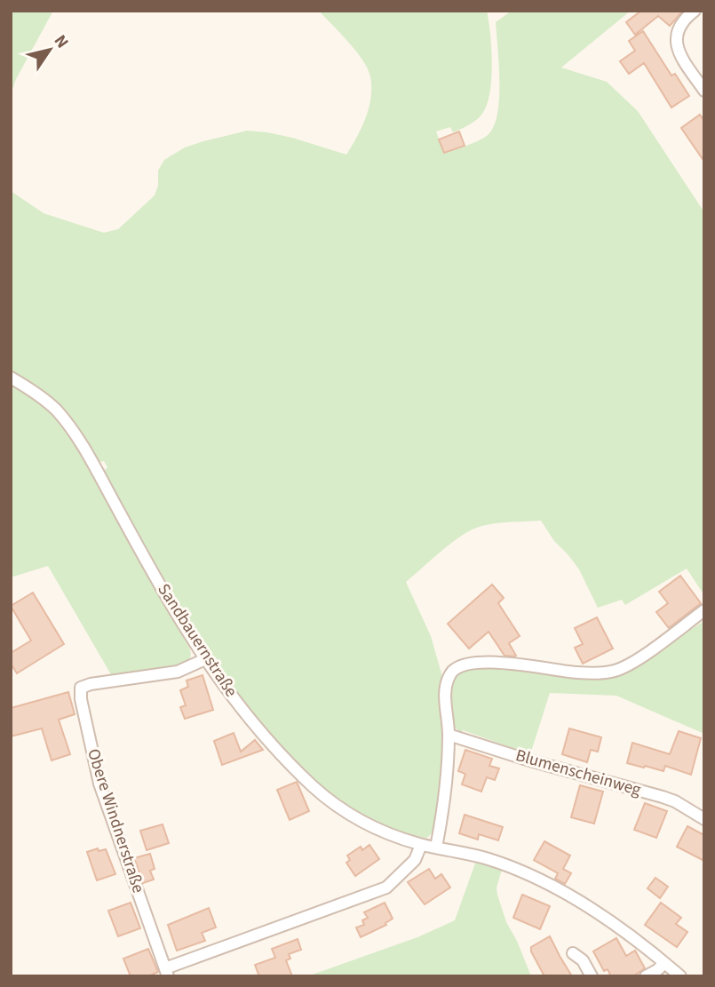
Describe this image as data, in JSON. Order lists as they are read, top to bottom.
{
  "streets": {
    "street": ["Sandbauernstraße", "Blumenscheinweg", "Obere Windnerstraße"]
  },
  "crossings": [
    ["Sandbauernstraße", "Obere Windnerstraße"]
  ],
  "north": "top right"
}
